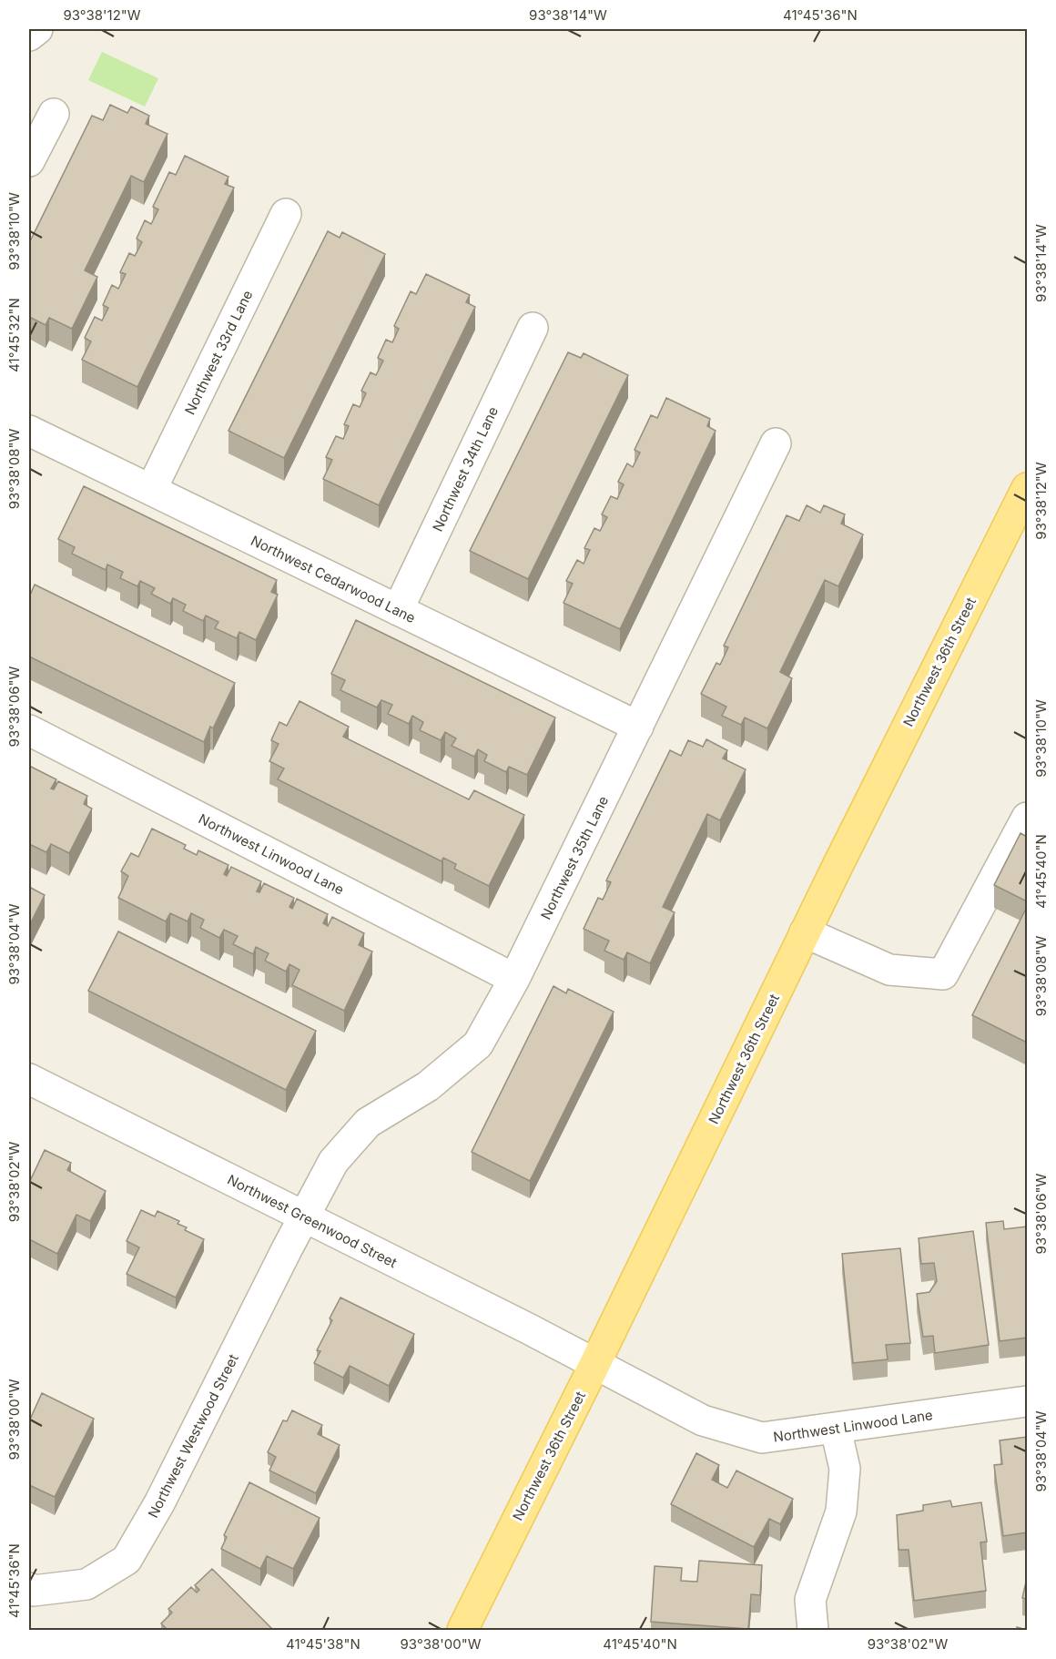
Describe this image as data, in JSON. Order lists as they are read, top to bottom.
{
  "streets": {
    "main road": ["Northwest 36th Street"],
    "street": [
      "Northwest 33rd Lane",
      "Northwest 34th Lane",
      "Northwest Cedarwood Lane",
      "Northwest Linwood Lane",
      "Northwest 35th Lane",
      "Northwest Greenwood Street",
      "Northwest Westwood Street"
    ]
  },
  "crossings": [
    ["Northwest 33rd Lane", "Northwest Cedarwood Lane"],
    ["Northwest 34th Lane", "Northwest Cedarwood Lane"],
    ["Northwest Cedarwood Lane", "Northwest 35th Lane"],
    ["Northwest 36th Street", "Northwest Linwood Lane"],
    ["Northwest 36th Street", "Northwest Greenwood Street"],
    ["Northwest Linwood Lane", "Northwest 35th Lane"],
    ["Northwest Linwood Lane", "Northwest Greenwood Street"],
    ["Northwest 35th Lane", "Northwest Greenwood Street"],
    ["Northwest 35th Lane", "Northwest Westwood Street"],
    ["Northwest Greenwood Street", "Northwest Westwood Street"]
  ],
  "coordinates": [
    "93°38'12\"W",
    "93°38'14\"W",
    "41°45'36\"N",
    "93°38'10\"W",
    "41°45'32\"N",
    "93°38'08\"W",
    "93°38'06\"W",
    "41°45'40\"N",
    "93°38'04\"W",
    "93°38'02\"W",
    "93°38'00\"W",
    "41°45'38\"N"
  ]
}
